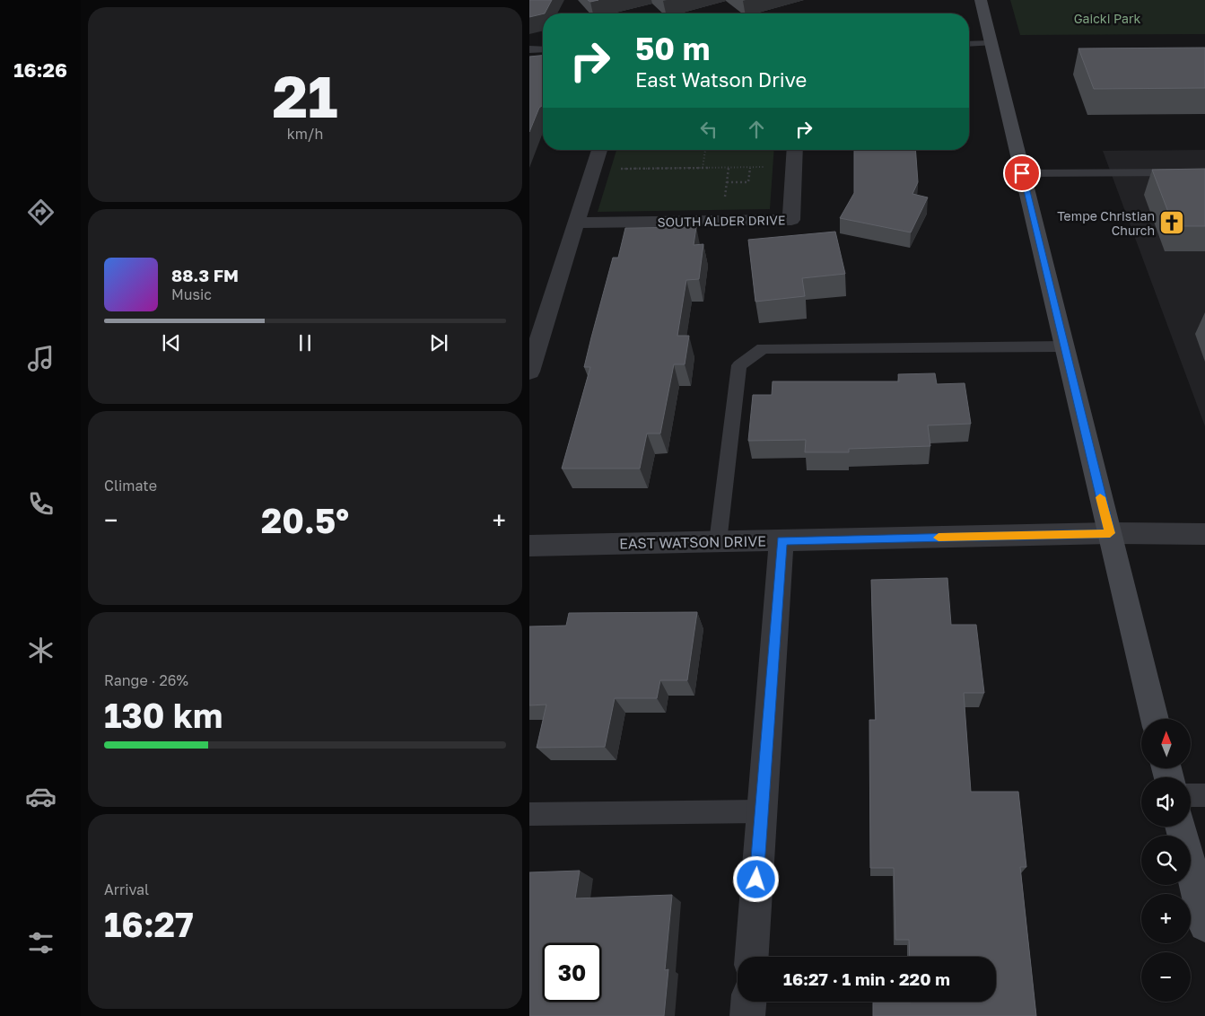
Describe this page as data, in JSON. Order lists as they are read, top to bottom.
{
  "streets": {
    "street": ["SOUTH ALDER DRIVE", "EAST WATSON DRIVE"]
  },
  "parks": ["Gaicki Park"],
  "places": {
    "church": ["Tempe Christian Church"]
  },
  "north": "top",
  "page": {
    "tabs": "16:26",
    "tile": [
      ["21", "km/h"],
      "Climate",
      ["Range · 26%", "130 km"],
      ["Arrival", "16:27"]
    ],
    "turn": ["50 m", "East Watson Drive"],
    "song": ["88.3 FM", "Music"],
    "heat": ["−", "20.5°", "+"],
    "map_buttons": ["+", "−"],
    "limit": "30",
    "trip": "16:27 · 1 min · 220 m"
  }
}
